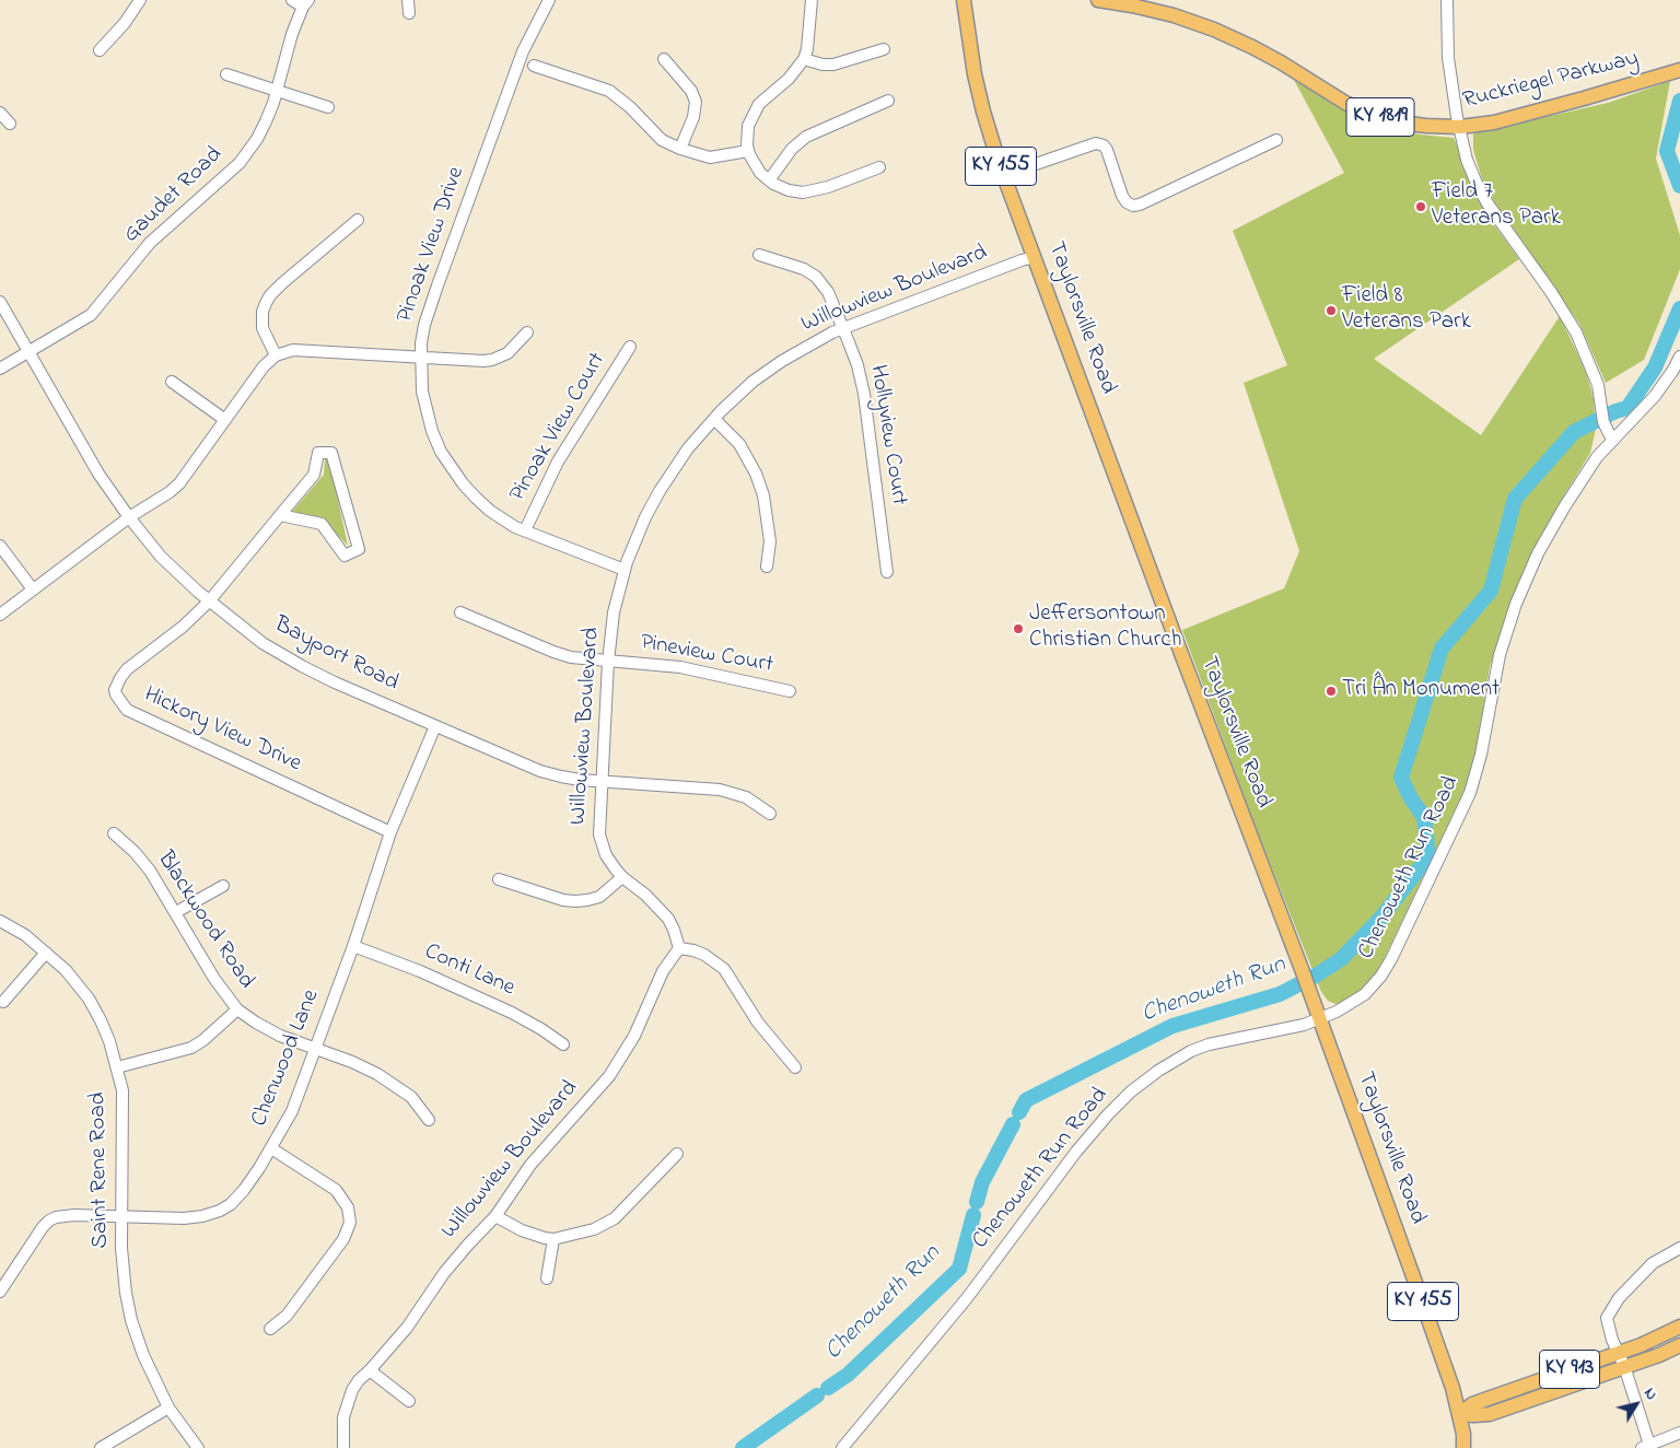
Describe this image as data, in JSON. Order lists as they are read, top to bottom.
{
  "streets": {
    "main road": [
      "Ruckriegel Parkway",
      "KY 1819",
      "KY 155",
      "Taylorsville Road",
      "KY 913"
    ],
    "street": [
      "Gaudet Road",
      "Pinoak View Drive",
      "Willowview Boulevard",
      "Pinoak View Court",
      "Hollyview Court",
      "Bayport Road",
      "Pineview Court",
      "Hickory View Drive",
      "Chenoweth Run Road",
      "Blackwood Road",
      "Conti Lane",
      "Chenwood Lane",
      "Saint Rene Road"
    ]
  },
  "crossings": [
    ["Gaudet Road", "Bayport Road"],
    ["Pinoak View Drive", "Willowview Boulevard"],
    ["Pinoak View Drive", "Pinoak View Court"],
    ["Willowview Boulevard", "Taylorsville Road"],
    ["Willowview Boulevard", "Hollyview Court"],
    ["Willowview Boulevard", "Bayport Road"],
    ["Willowview Boulevard", "Pineview Court"],
    ["Taylorsville Road", "Chenoweth Run Road"],
    ["Taylorsville Road", "KY 913"],
    ["Bayport Road", "Hickory View Drive"],
    ["Bayport Road", "Chenwood Lane"],
    ["Hickory View Drive", "Chenwood Lane"],
    ["Blackwood Road", "Chenwood Lane"],
    ["Conti Lane", "Chenwood Lane"],
    ["Chenwood Lane", "Saint Rene Road"]
  ],
  "water": ["Chenoweth Run"],
  "places": [
    "Field 7 Veterans Park",
    "Field 8 Veterans Park",
    "Jeffersontown Christian Church",
    "Tri Ân Monument"
  ],
  "north": "top right"
}
